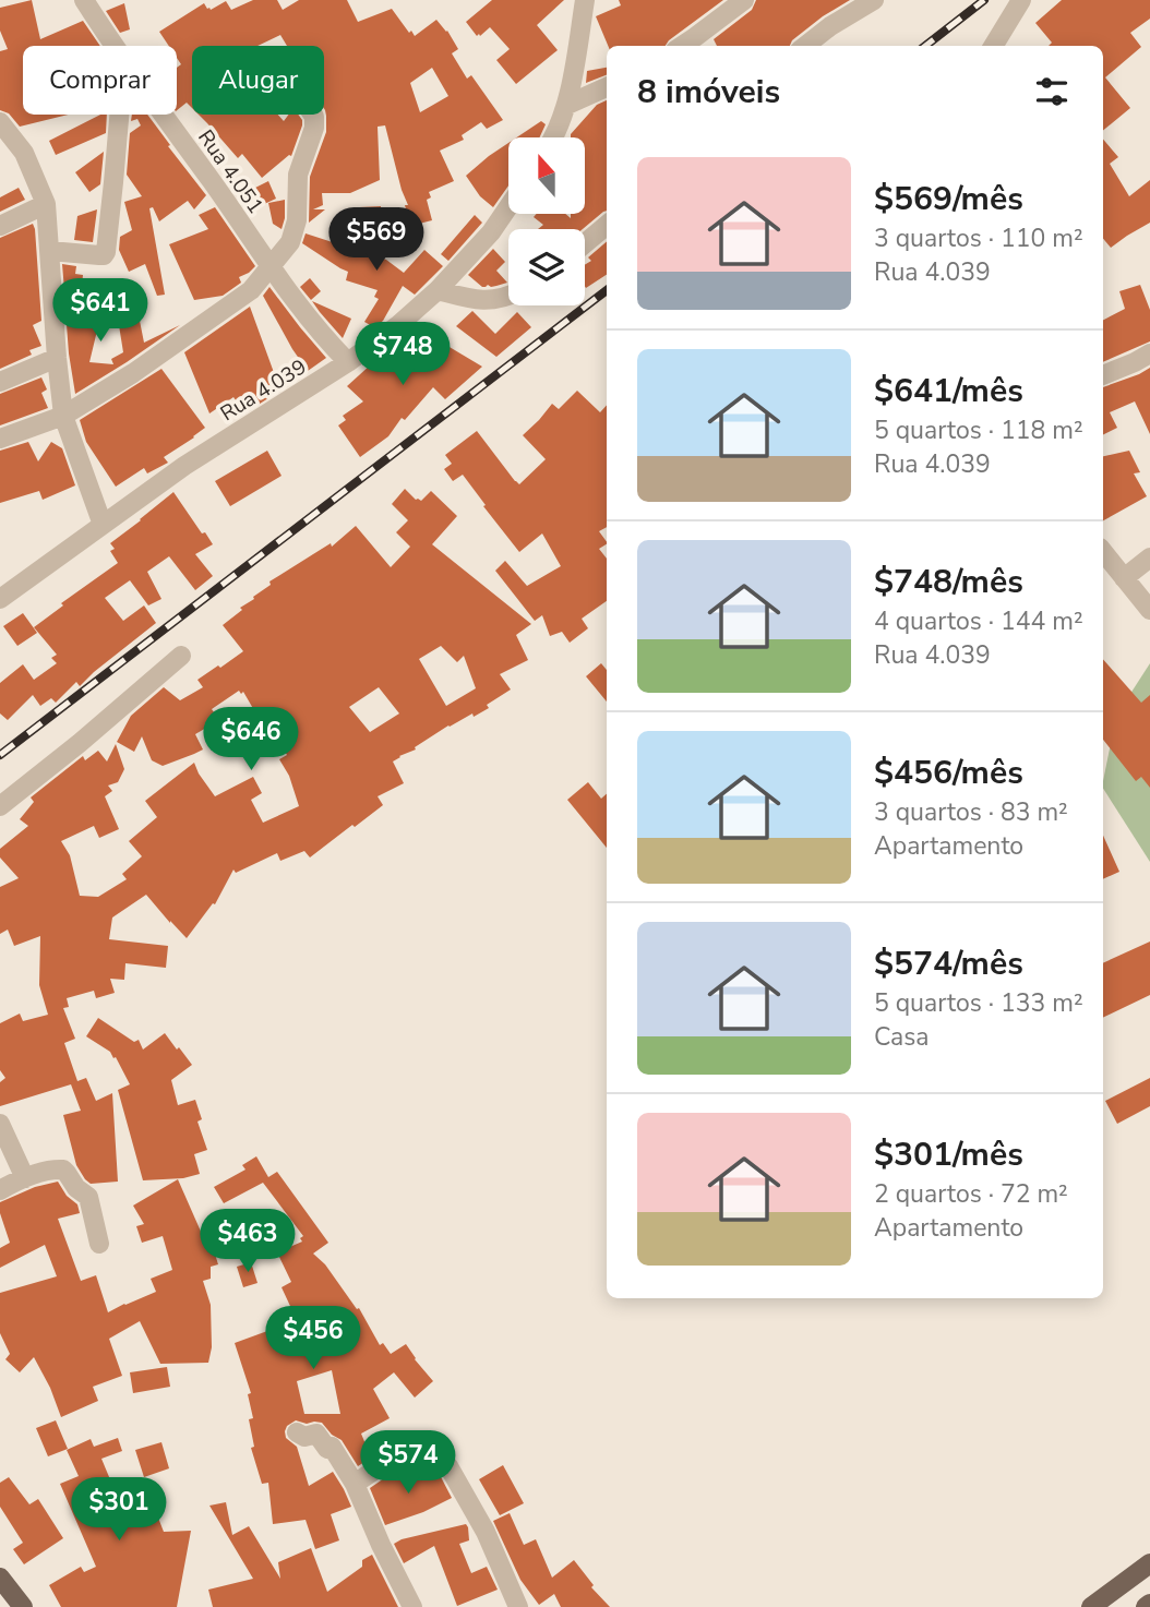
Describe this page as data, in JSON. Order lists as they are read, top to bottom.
{
  "streets": {
    "street": ["Rua 4.051", "Rua 4.039"]
  },
  "crossings": [
    ["Rua 4.051", "Rua 4.039"]
  ],
  "north": "top",
  "page": {
    "chip": ["Comprar", "Alugar"],
    "heading": "8 imóveis",
    "list": [
      {
        "name": "$569/mês",
        "note": "3 quartos · 110 m² · Rua 4.039"
      },
      {
        "name": "$641/mês",
        "note": "5 quartos · 118 m² · Rua 4.039"
      },
      {
        "name": "$748/mês",
        "note": "4 quartos · 144 m² · Rua 4.039"
      },
      {
        "name": "$456/mês",
        "note": "3 quartos · 83 m² · Apartamento"
      },
      {
        "name": "$574/mês",
        "note": "5 quartos · 133 m² · Casa"
      },
      {
        "name": "$301/mês",
        "note": "2 quartos · 72 m² · Apartamento"
      }
    ],
    "price": [
      "$569",
      "$641",
      "$748",
      "$646",
      "$463",
      "$456",
      "$574",
      "$301"
    ]
  }
}
